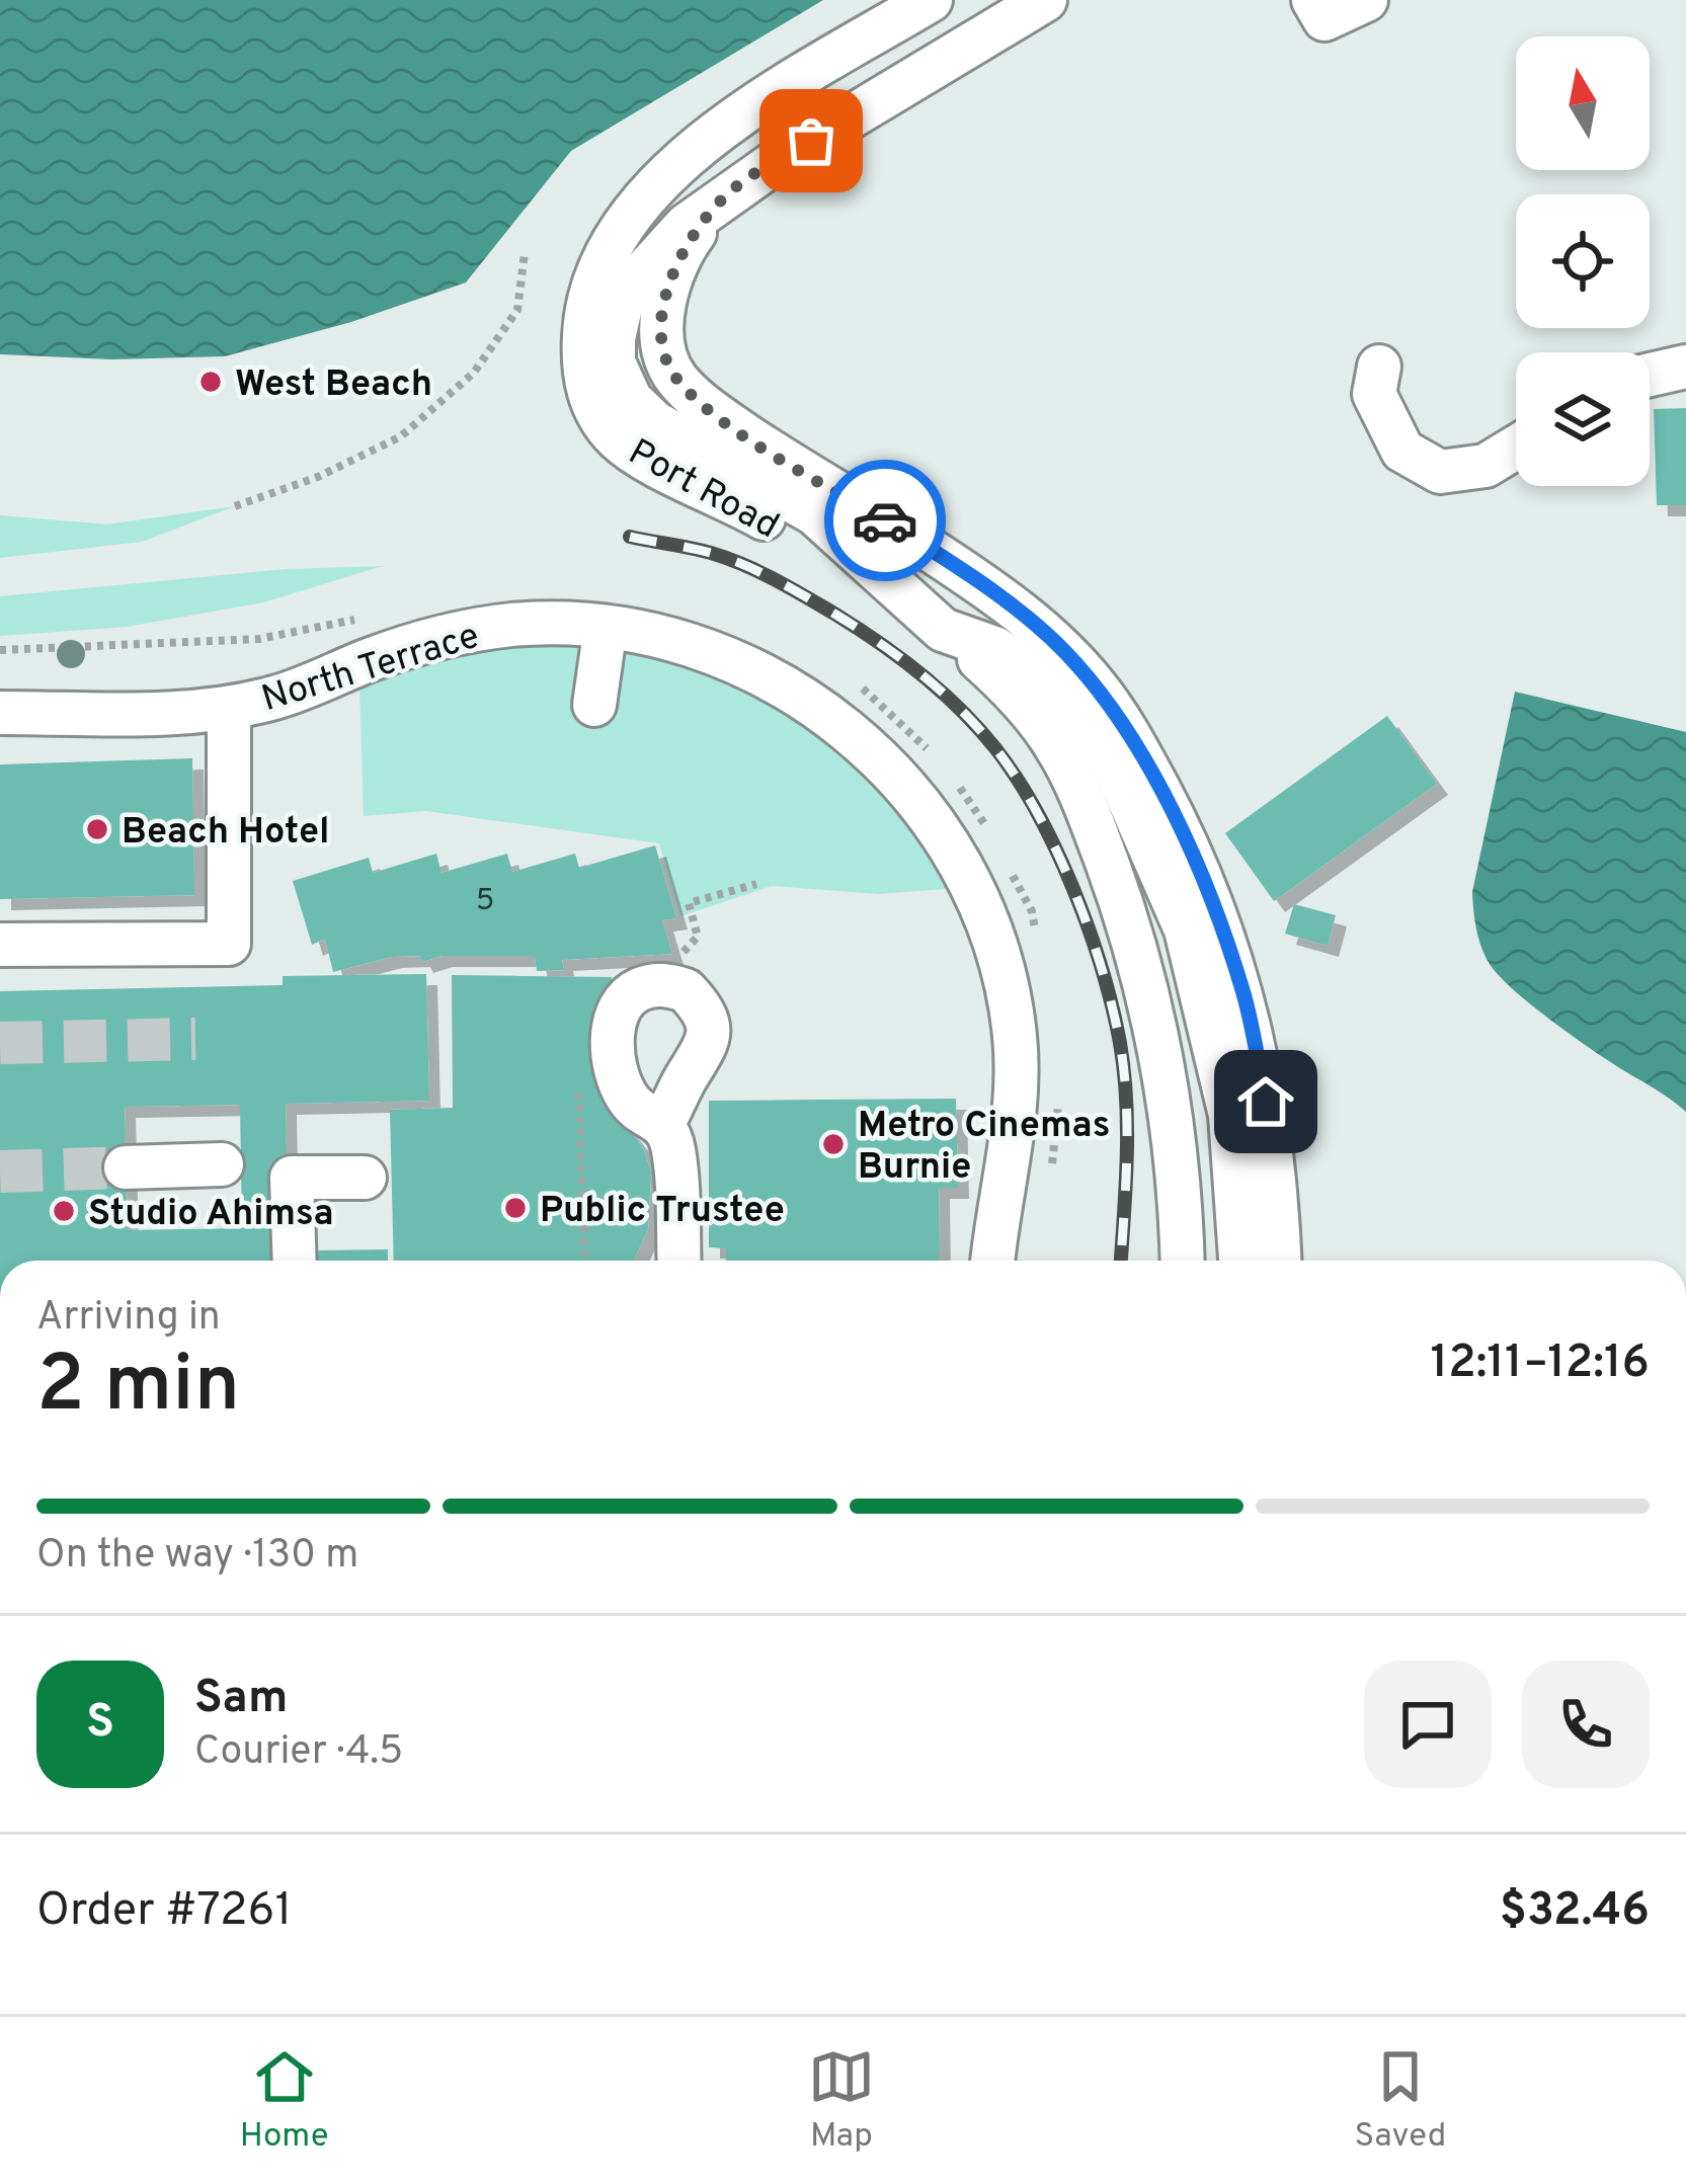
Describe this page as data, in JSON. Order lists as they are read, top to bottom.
{
  "streets": {
    "street": ["Port Road", "North Terrace"]
  },
  "places": [
    "West Beach",
    "Beach Hotel",
    "Metro Cinemas Burnie",
    "Public Trustee",
    "Studio Ahimsa"
  ],
  "house_numbers": ["5"],
  "north": "top",
  "page": {
    "heading": ["2 min", "Arriving in", "12:11–12:16"],
    "panel": [
      "Sam",
      "Courier · 4.5",
      "Order #7261",
      "$32.46"
    ],
    "bar": "On the way · 130 m",
    "round": "S",
    "tabs": ["Home", "Map", "Saved"]
  }
}
